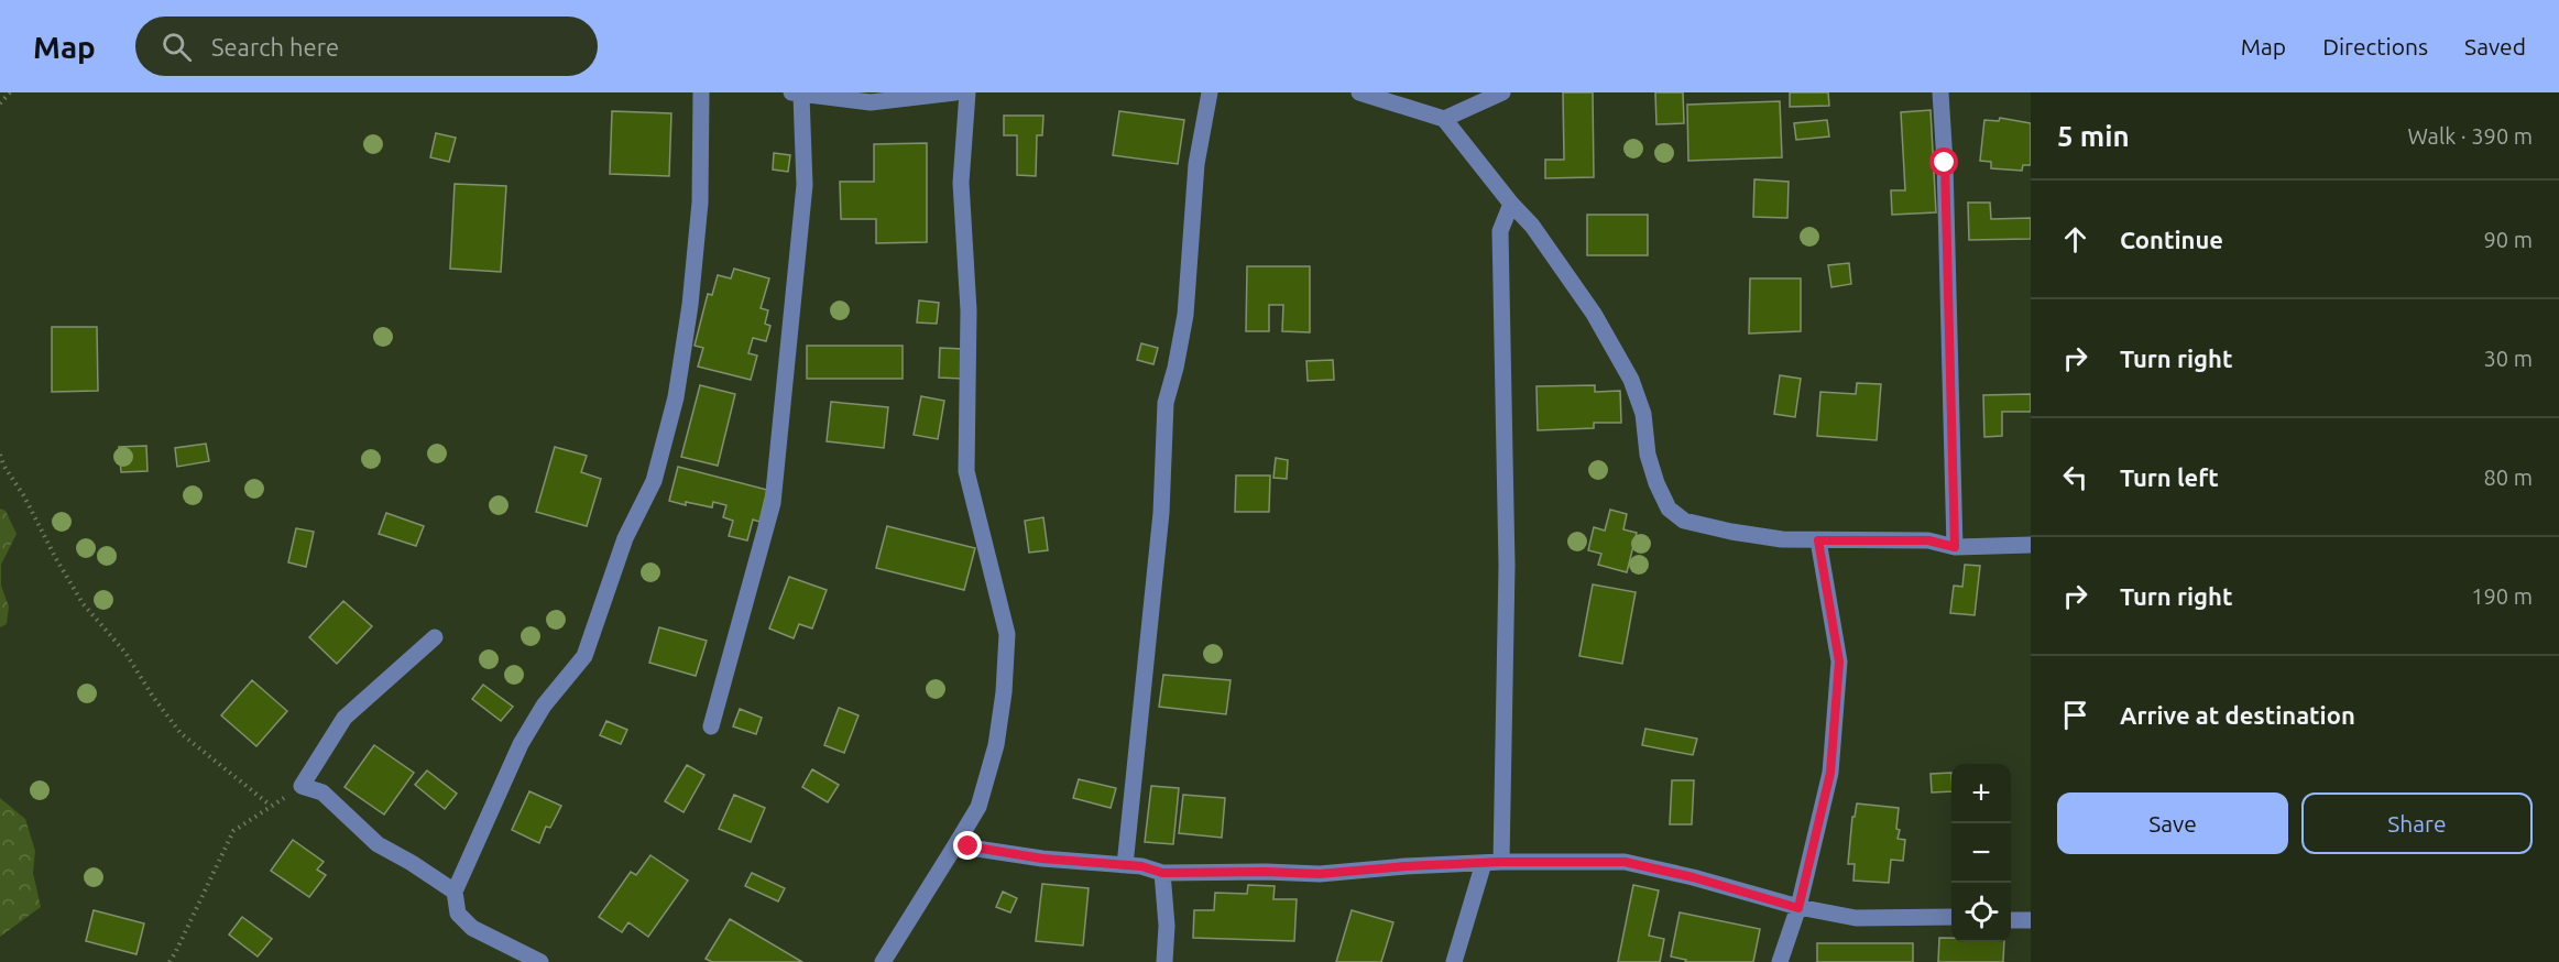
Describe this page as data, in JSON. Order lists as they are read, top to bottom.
{
  "page": {
    "header": "Map",
    "search": "Search here",
    "nav": ["Map", "Directions", "Saved"],
    "heading": ["5 min", "Walk · 390 m"],
    "list": [
      ["Continue", "90 m"],
      ["Turn right", "30 m"],
      ["Turn left", "80 m"],
      ["Turn right", "190 m"],
      "Arrive at destination"
    ],
    "map_buttons": ["+", "−"],
    "buttons": ["Save", "Share"]
  }
}
